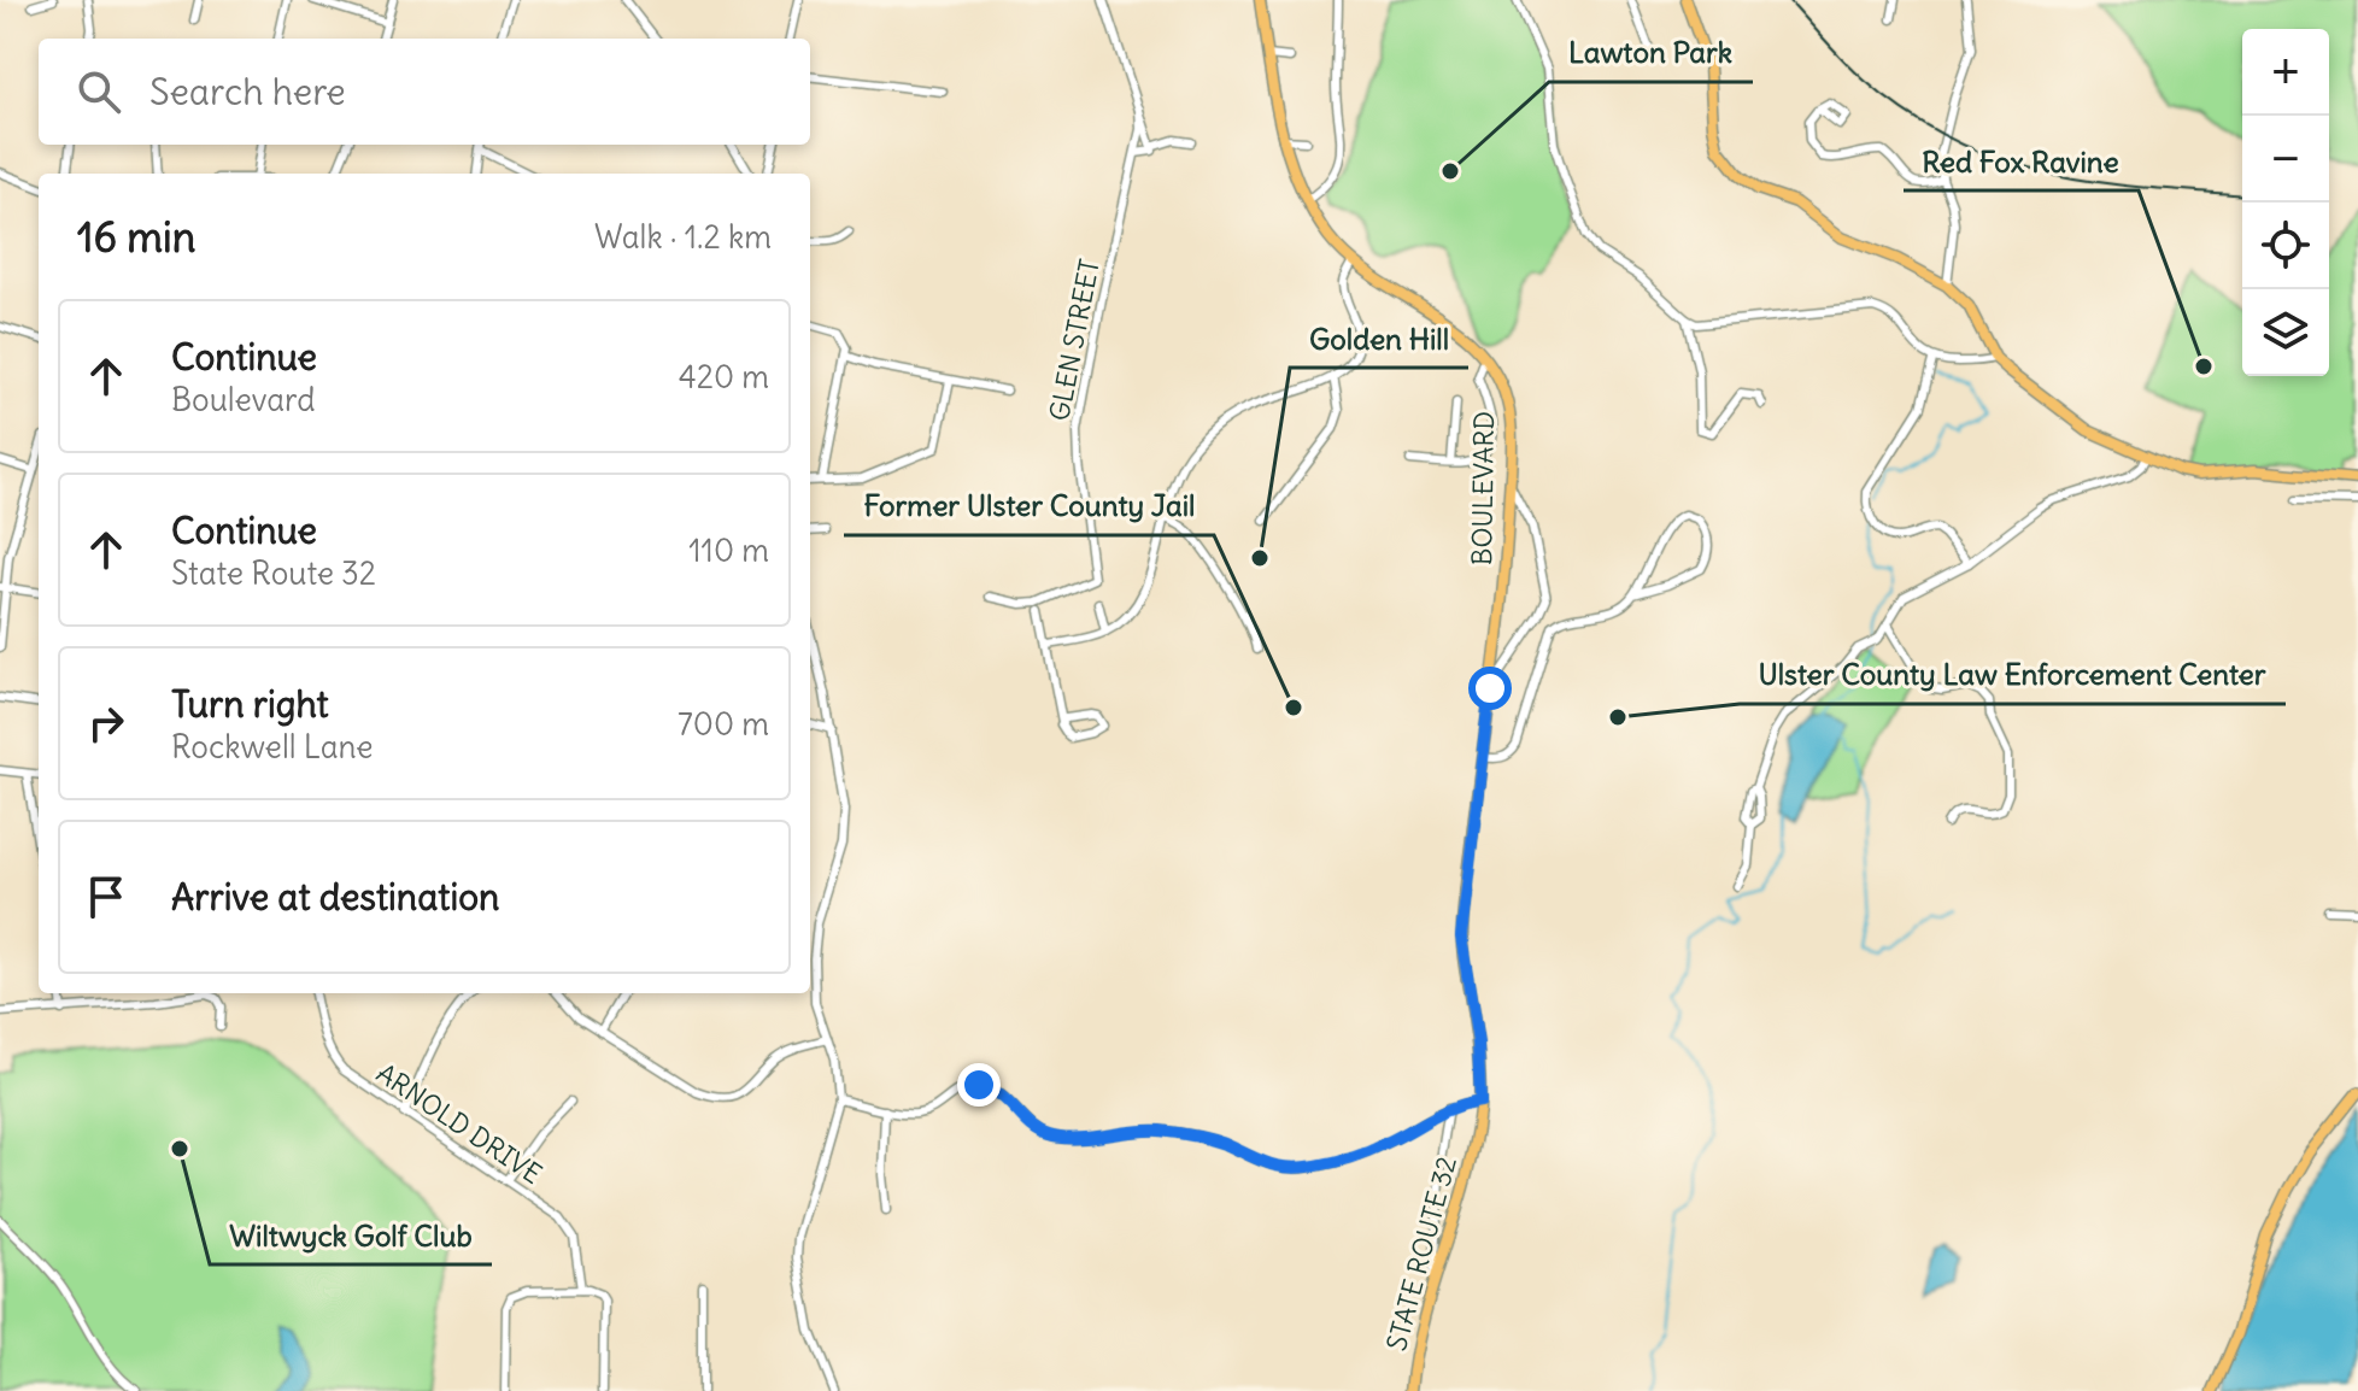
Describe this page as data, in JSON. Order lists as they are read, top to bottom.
{
  "streets": {
    "main road": ["BOULEVARD", "STATE ROUTE 32"],
    "street": ["GLEN STREET", "ARNOLD DRIVE"]
  },
  "crossings": [
    ["BOULEVARD", "STATE ROUTE 32"]
  ],
  "places": [
    "Lawton Park",
    "Red Fox Ravine",
    "Golden Hill",
    "Former Ulster County Jail",
    "Ulster County Law Enforcement Center",
    "Wiltwyck Golf Club"
  ],
  "page": {
    "map_buttons": ["+", "−"],
    "search": "Search here",
    "heading": ["16 min", "Walk · 1.2 km"],
    "list": [
      ["Continue", "Boulevard", "420 m"],
      ["Continue", "State Route 32", "110 m"],
      ["Turn right", "Rockwell Lane", "700 m"],
      "Arrive at destination"
    ]
  }
}
